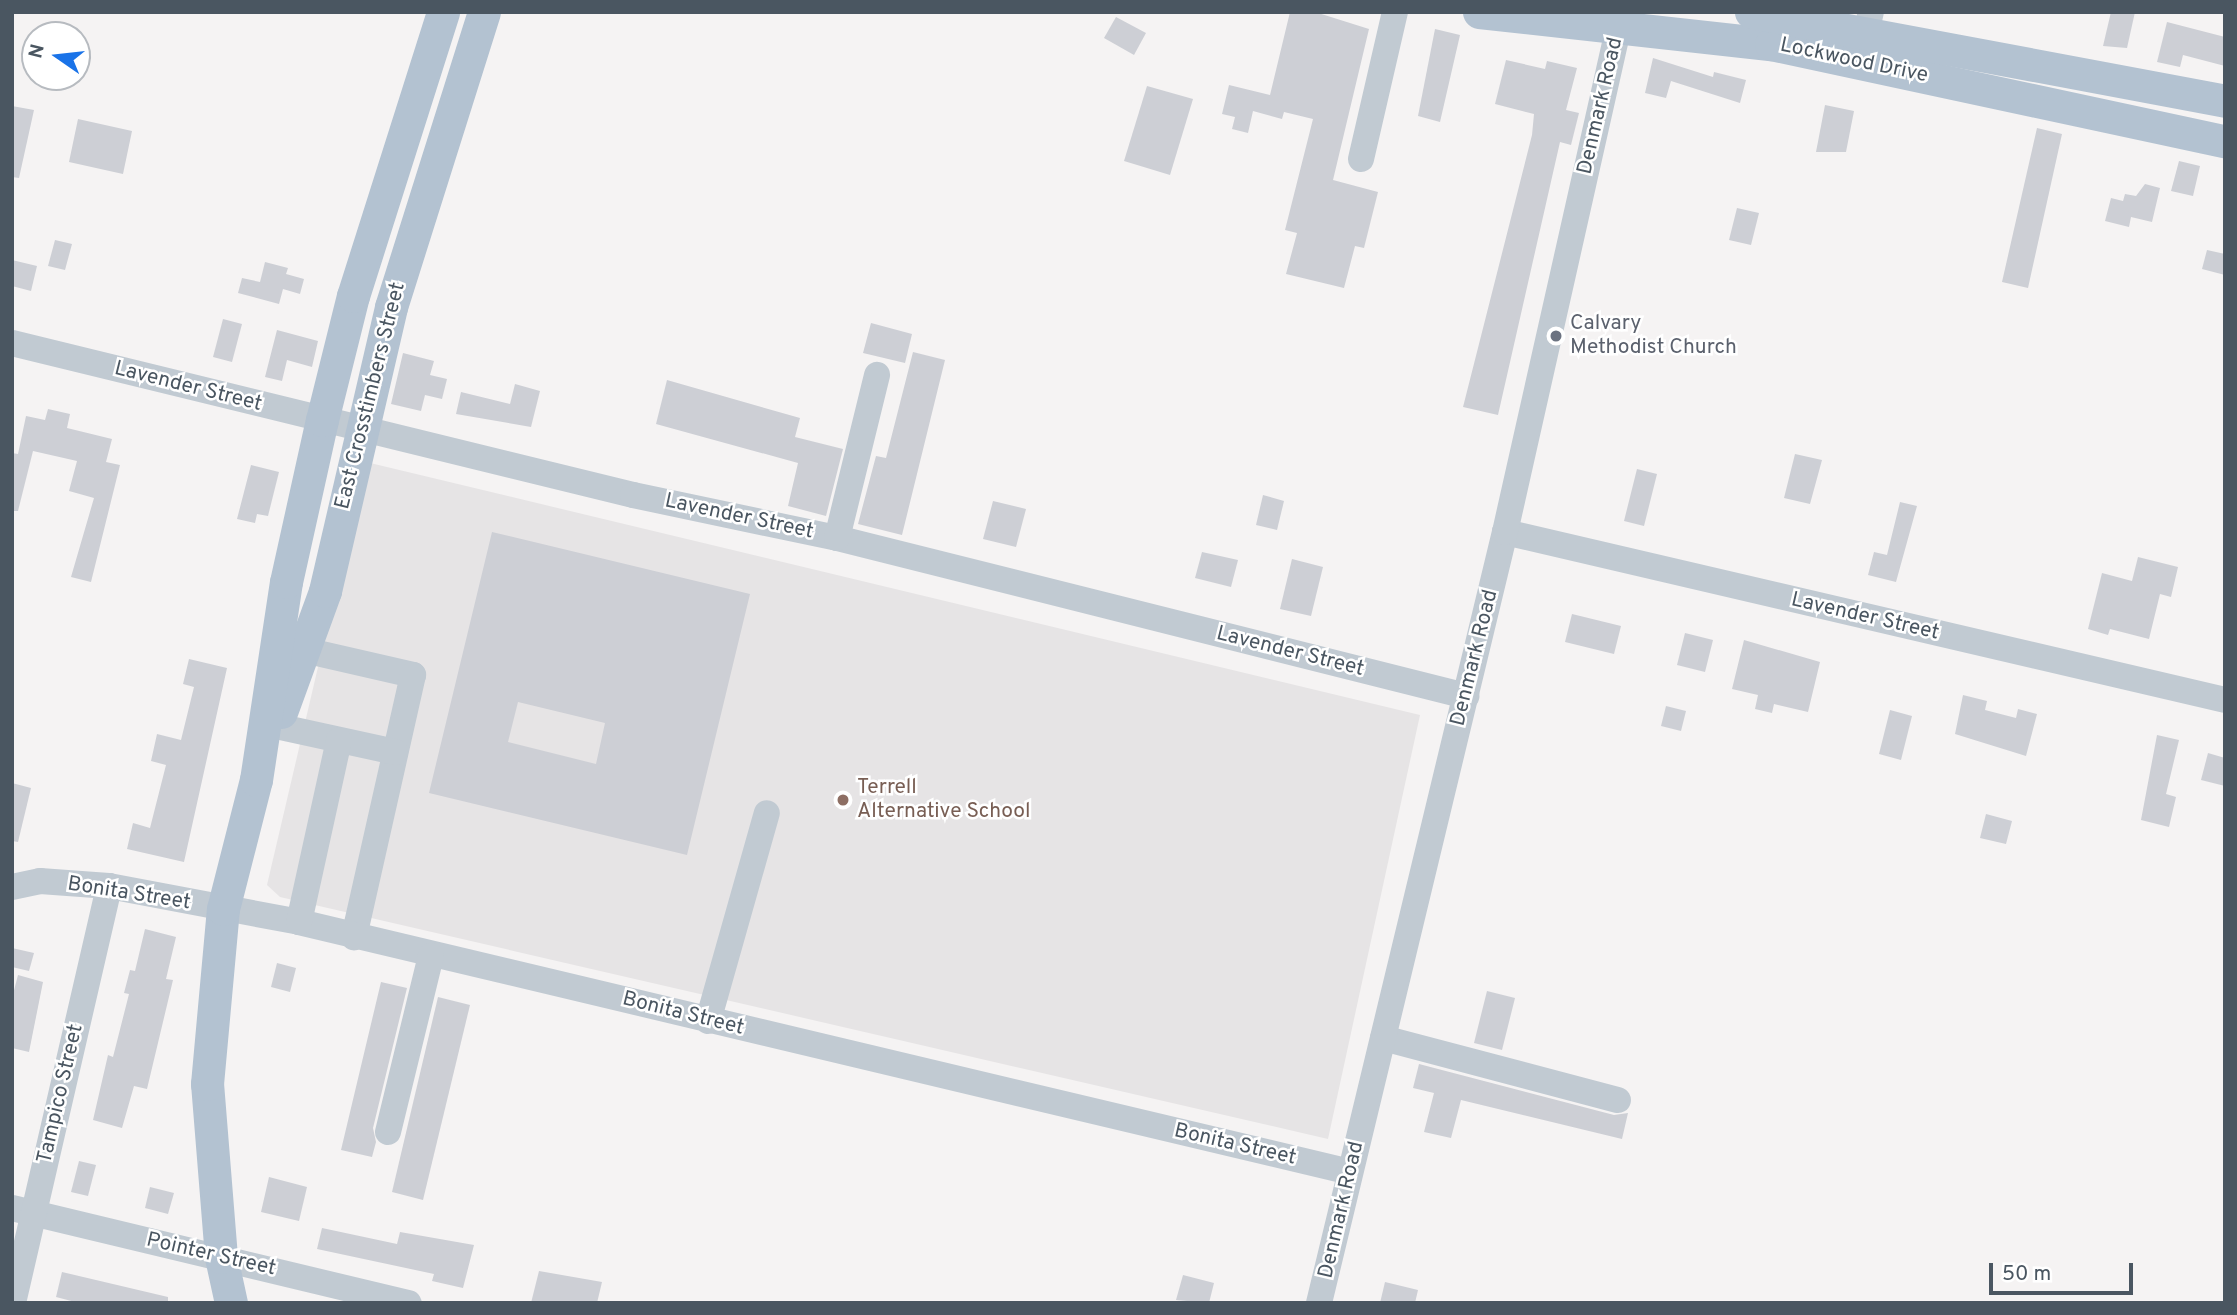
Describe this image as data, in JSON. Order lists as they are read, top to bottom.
{
  "streets": {
    "main road": ["Lockwood Drive", "East Crosstimbers Street"],
    "street": [
      "Denmark Road",
      "Lavender Street",
      "Bonita Street",
      "Tampico Street",
      "Pointer Street"
    ]
  },
  "crossings": [
    ["Lockwood Drive", "Denmark Road"],
    ["Denmark Road", "Lavender Street"],
    ["Denmark Road", "Bonita Street"],
    ["Lavender Street", "East Crosstimbers Street"],
    ["East Crosstimbers Street", "Bonita Street"],
    ["East Crosstimbers Street", "Pointer Street"],
    ["Bonita Street", "Tampico Street"],
    ["Tampico Street", "Pointer Street"]
  ],
  "places": ["Calvary Methodist Church", "Terrell Alternative School"],
  "scale_bar": "50 m",
  "north": "left"
}
